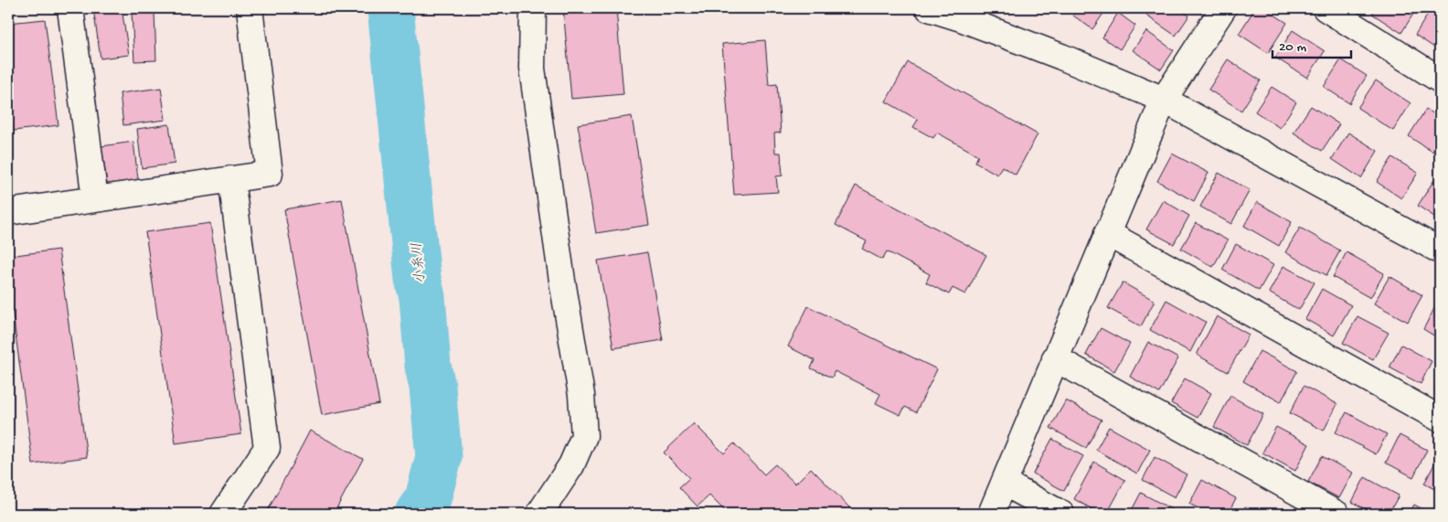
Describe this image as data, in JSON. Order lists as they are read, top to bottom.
{
  "water": ["小糸川"],
  "scale_bar": "20 m"
}
